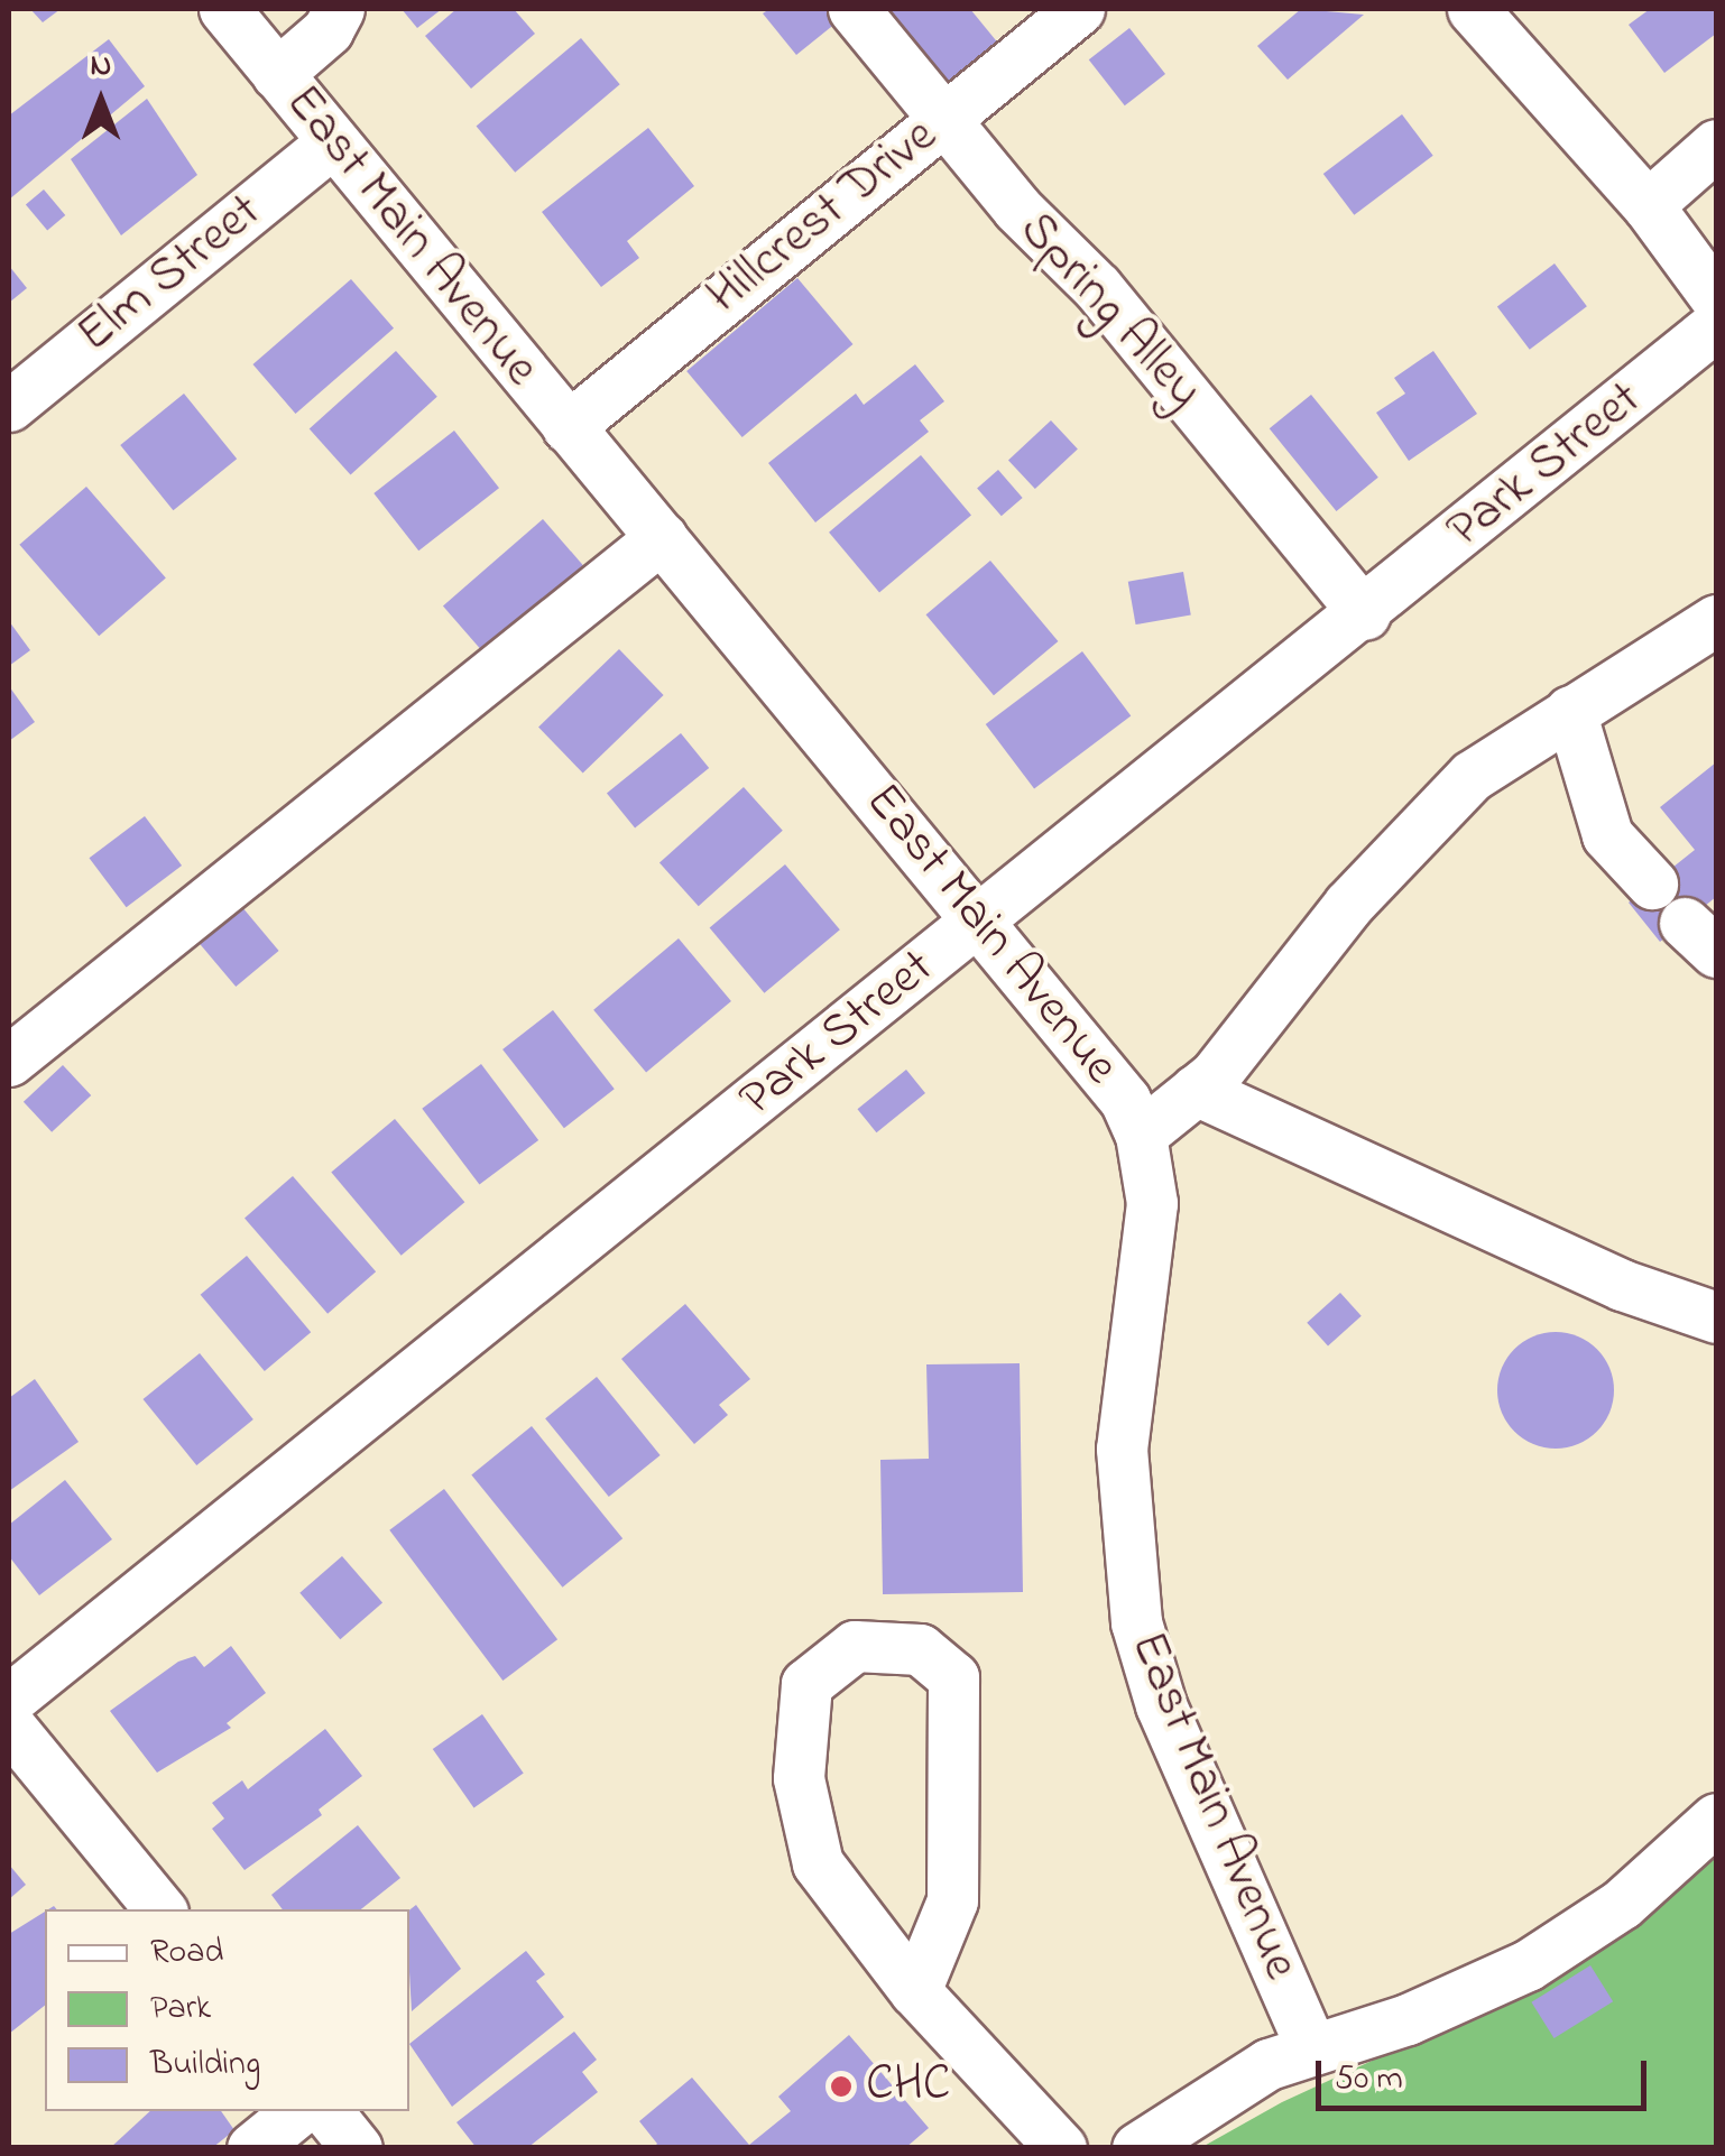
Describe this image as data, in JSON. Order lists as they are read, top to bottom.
{
  "streets": {
    "street": [
      "Hillcrest Drive",
      "East Main Avenue",
      "Elm Street",
      "Spring Alley",
      "Park Street"
    ]
  },
  "crossings": [
    ["Hillcrest Drive", "East Main Avenue"],
    ["Hillcrest Drive", "Spring Alley"],
    ["East Main Avenue", "Elm Street"],
    ["East Main Avenue", "Park Street"],
    ["Spring Alley", "Park Street"]
  ],
  "places": ["CHC"],
  "legend": ["Road", "Park", "Building"],
  "scale_bar": "50 m",
  "north": "top"
}
